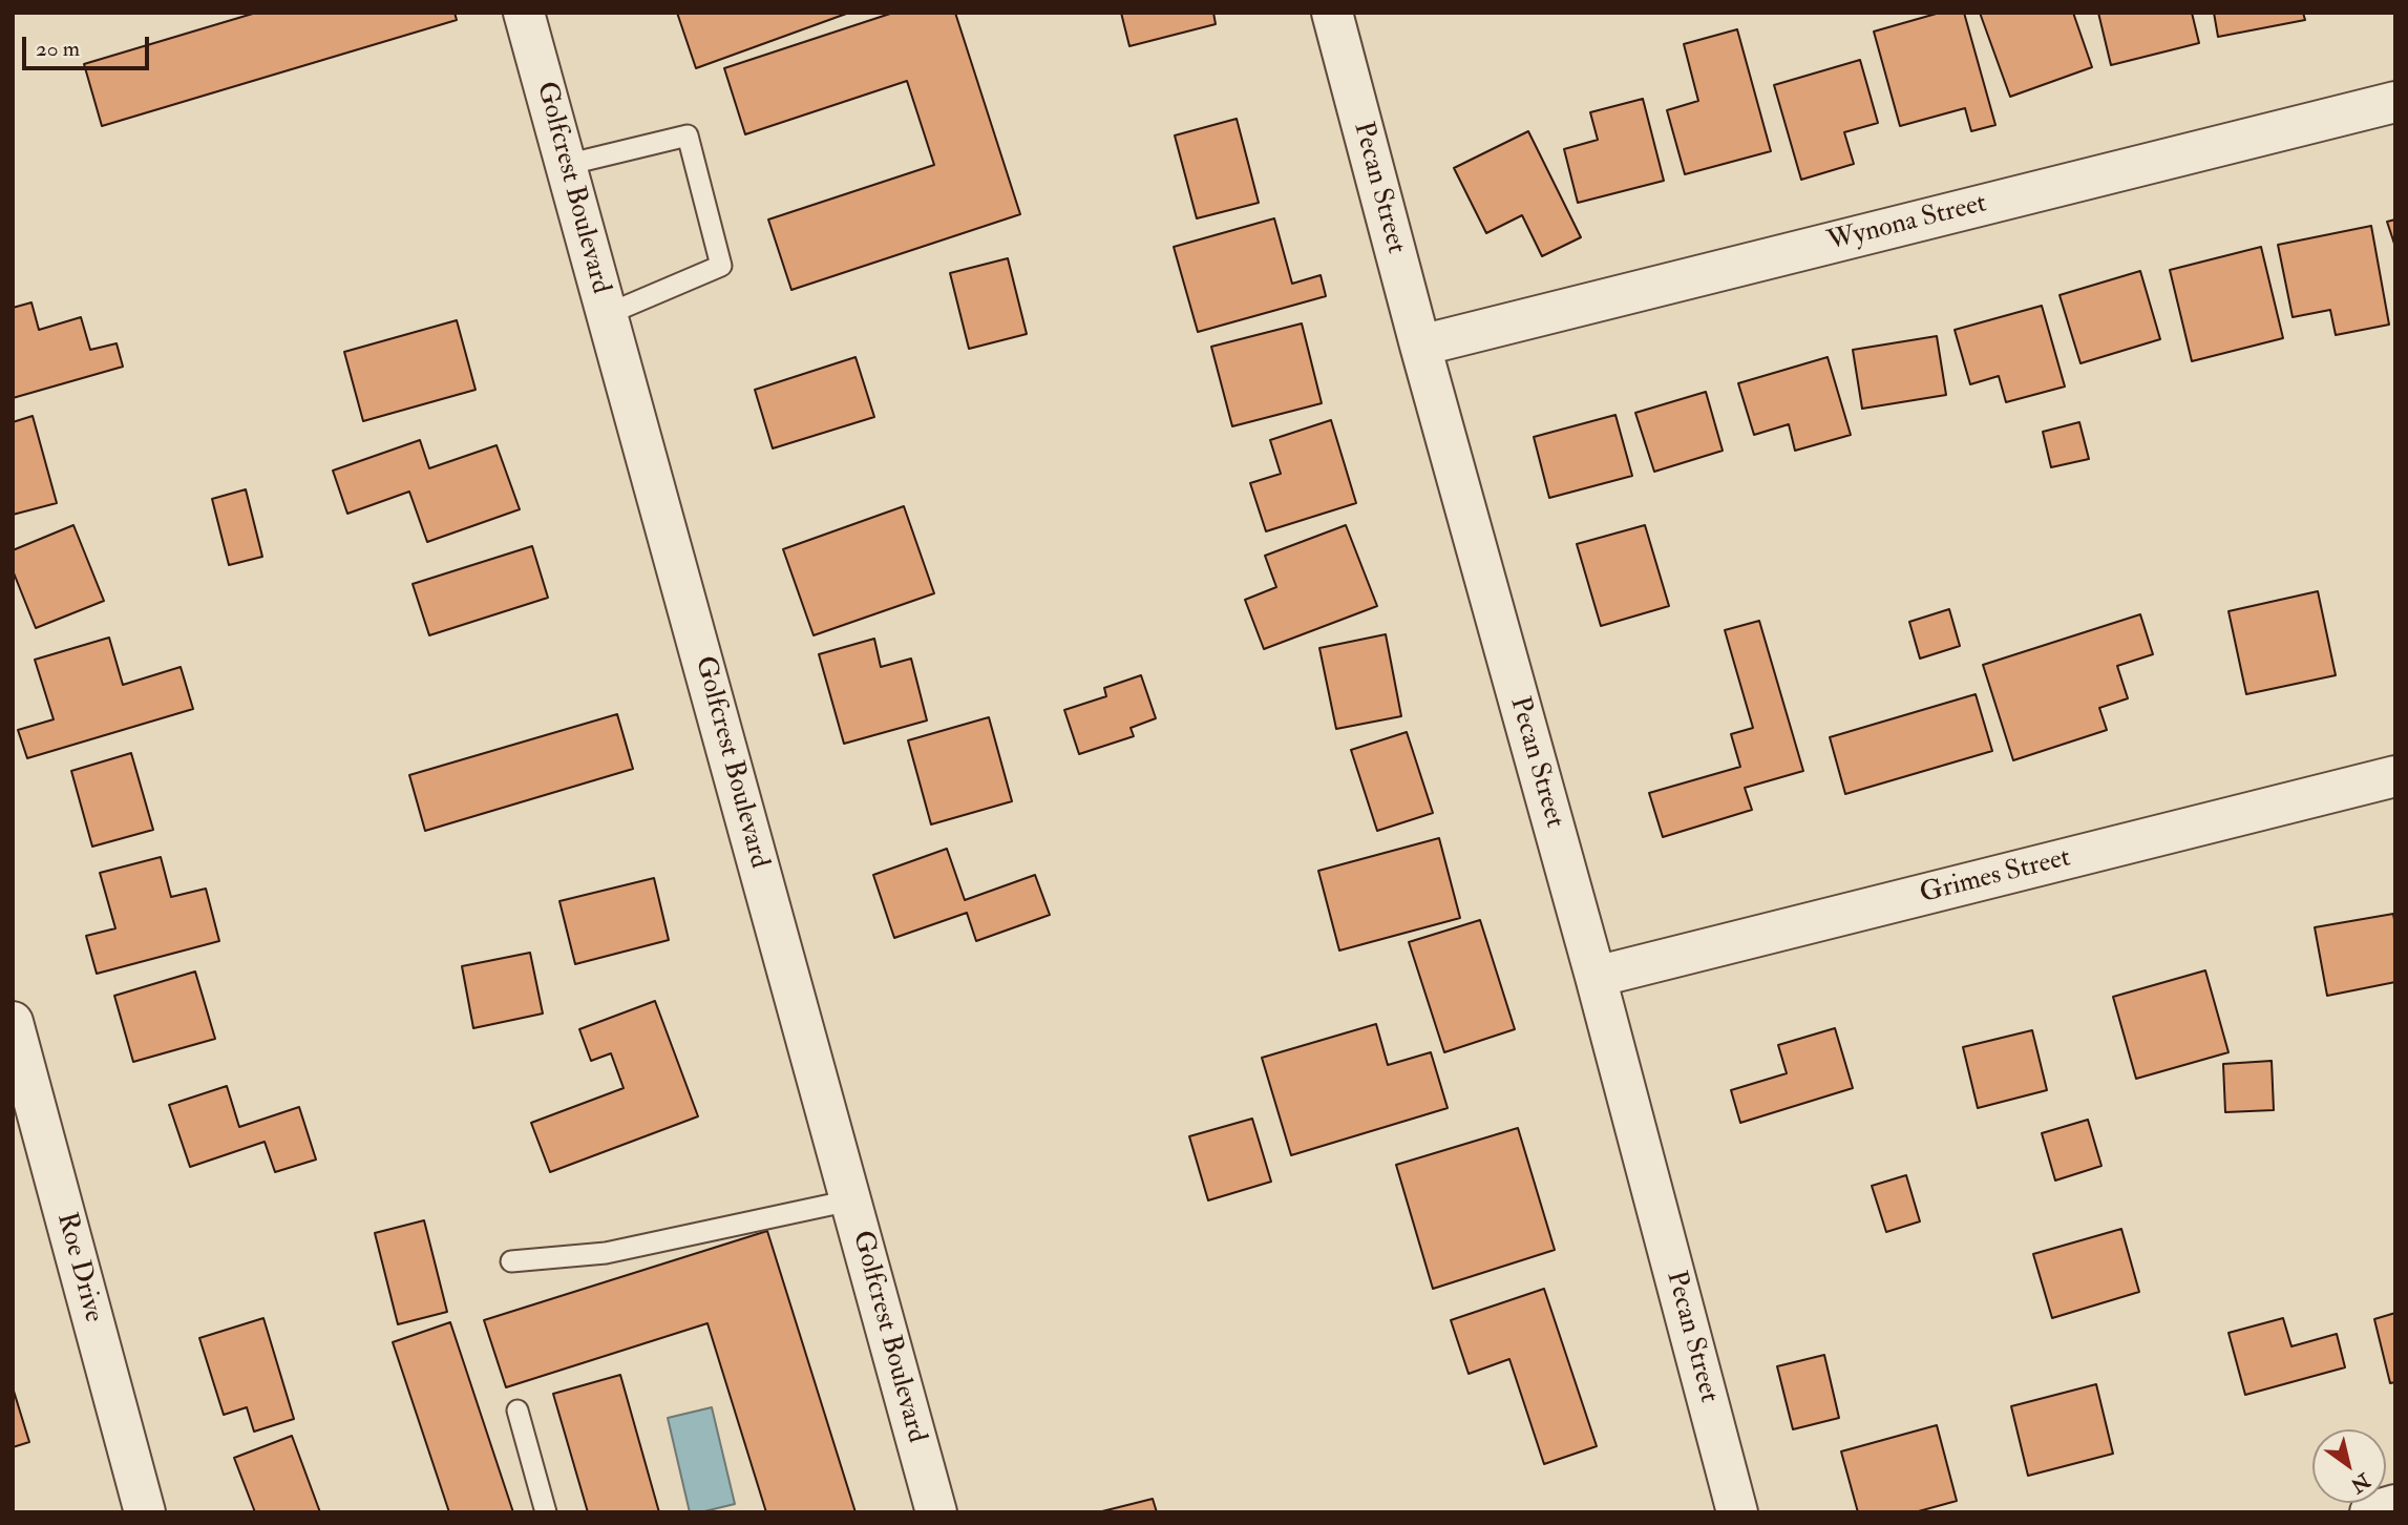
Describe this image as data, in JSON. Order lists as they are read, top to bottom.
{
  "streets": {
    "street": [
      "Golfcrest Boulevard",
      "Pecan Street",
      "Wynona Street",
      "Grimes Street",
      "Roe Drive"
    ]
  },
  "crossings": [
    ["Pecan Street", "Wynona Street"],
    ["Pecan Street", "Grimes Street"]
  ],
  "scale_bar": "20 m",
  "north": "bottom right"
}
